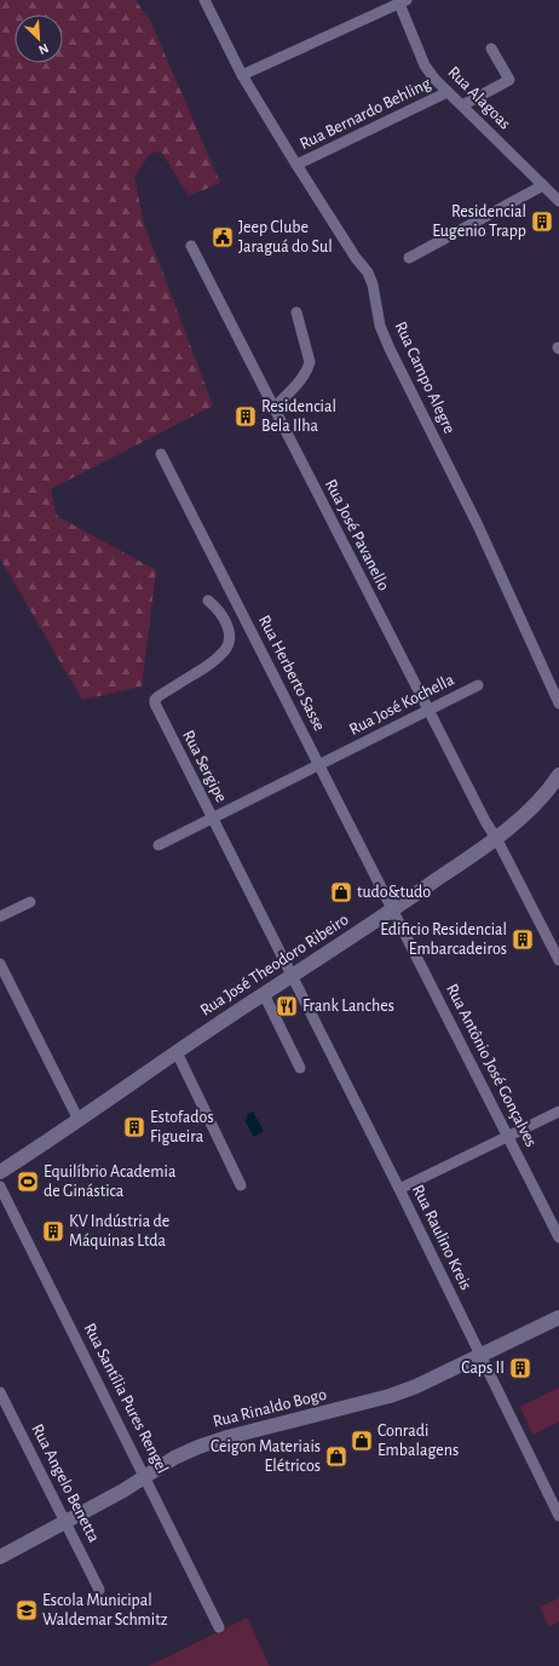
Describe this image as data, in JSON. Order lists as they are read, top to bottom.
{
  "streets": {
    "main road": ["Rua José Theodoro Ribeiro", "Rua Rinaldo Bogo"],
    "street": [
      "Rua Alagoas",
      "Rua Bernardo Behling",
      "Rua Campo Alegre",
      "Rua José Pavanello",
      "Rua Herberto Sasse",
      "Rua José Kochella",
      "Rua Sergipe",
      "Rua Antônio José Gonçalves",
      "Rua Raulino Kreis",
      "Rua Santília Pures Rengel",
      "Rua Angelo Benetta"
    ]
  },
  "crossings": [
    ["Rua Alagoas", "Rua Bernardo Behling"],
    ["Rua Bernardo Behling", "Rua Campo Alegre"],
    ["Rua José Pavanello", "Rua José Kochella"],
    ["Rua José Pavanello", "Rua José Theodoro Ribeiro"],
    ["Rua Herberto Sasse", "Rua José Kochella"],
    ["Rua Herberto Sasse", "Rua José Theodoro Ribeiro"],
    ["Rua Herberto Sasse", "Rua Antônio José Gonçalves"],
    ["Rua José Kochella", "Rua Sergipe"],
    ["Rua Sergipe", "Rua José Theodoro Ribeiro"],
    ["Rua Sergipe", "Rua Raulino Kreis"],
    ["Rua José Theodoro Ribeiro", "Rua Antônio José Gonçalves"],
    ["Rua José Theodoro Ribeiro", "Rua Raulino Kreis"],
    ["Rua Raulino Kreis", "Rua Rinaldo Bogo"],
    ["Rua Santília Pures Rengel", "Rua Rinaldo Bogo"],
    ["Rua Rinaldo Bogo", "Rua Angelo Benetta"]
  ],
  "places": {
    "building": [
      "Residencial Eugenio Trapp",
      "Residencial Bela Ilha",
      "Edificio Residencial Embarcadeiros",
      "Estofados Figueira",
      "KV Indústria de Máquinas Ltda",
      "Caps II"
    ],
    "public building": ["Jeep Clube Jaraguá do Sul"],
    "shop": ["tudo&tudo", "Conradi Embalagens", "Ceigon Materiais Elétricos"],
    "restaurant": ["Frank Lanches"],
    "sports": ["Equilíbrio Academia de Ginástica"],
    "school or university": ["Escola Municipal Waldemar Schmitz"]
  },
  "north": "bottom right"
}
